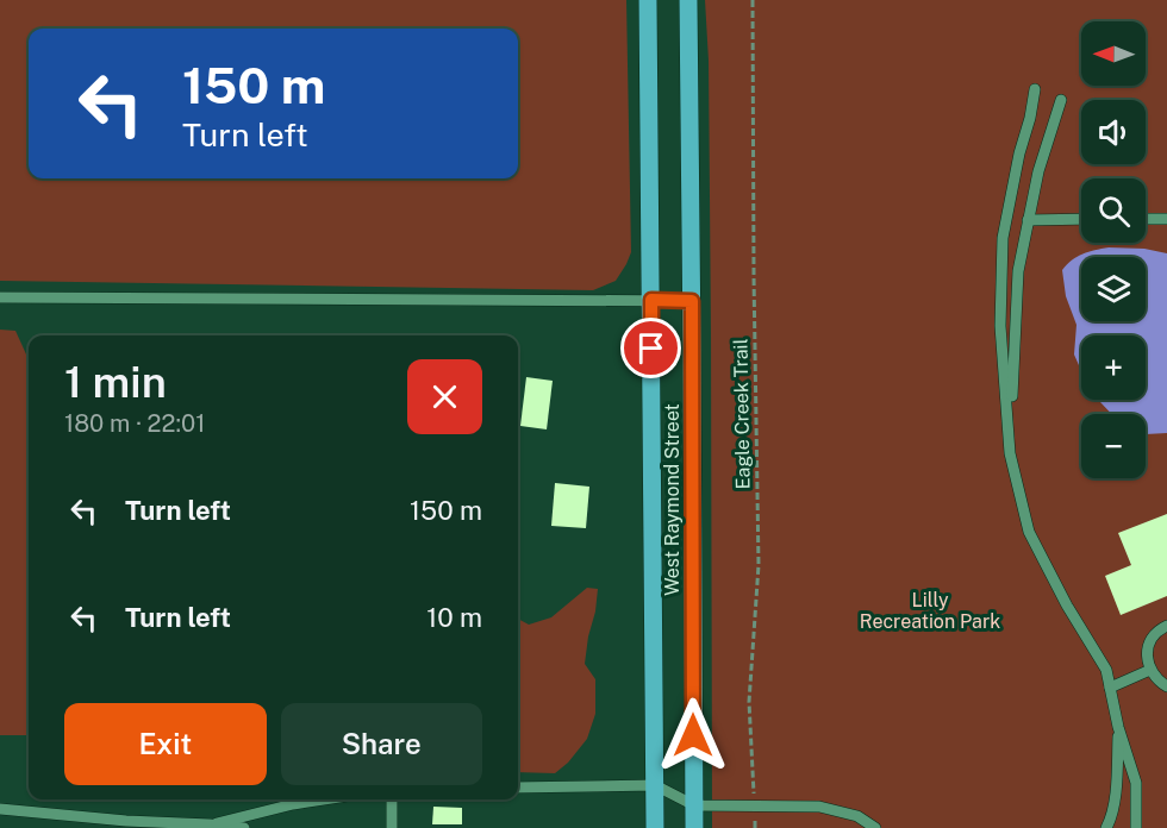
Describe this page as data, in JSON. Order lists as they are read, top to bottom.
{
  "streets": {
    "main road": ["West Raymond Street"],
    "path": ["Eagle Creek Trail"]
  },
  "parks": ["Lilly Recreation Park"],
  "north": "left",
  "page": {
    "map_buttons": ["+", "−"],
    "turn": ["150 m", "Turn left"],
    "heading": ["1 min", "180 m · 22:01"],
    "list": [
      {
        "name": "Turn left",
        "value": "150 m"
      },
      {
        "name": "Turn left",
        "value": "10 m"
      }
    ],
    "buttons": ["Exit", "Share"]
  }
}
